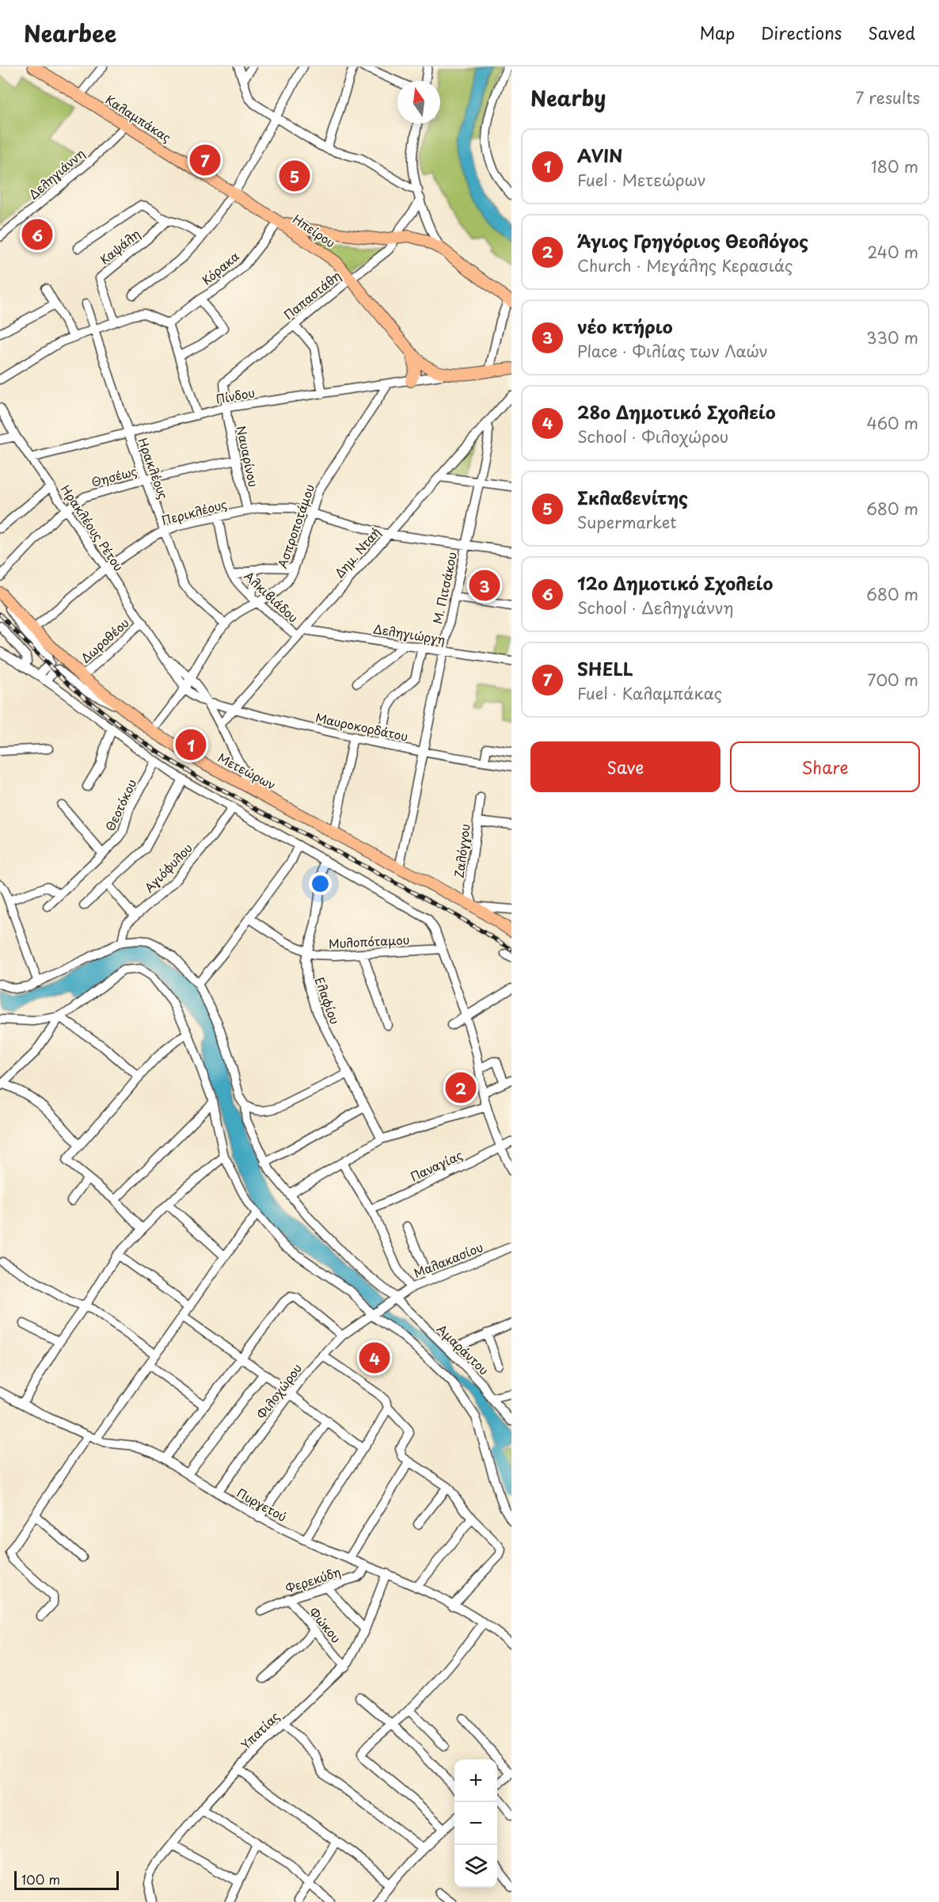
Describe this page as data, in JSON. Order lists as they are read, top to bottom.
{
  "streets": {
    "main road": ["Καλαμπάκας", "Ηπείρου", "Μετεώρων"],
    "street": [
      "Δεληγιάννη",
      "Καψάλη",
      "Κόρακα",
      "Παπαστάθη",
      "Πίνδου",
      "Ναυαρίνου",
      "Ηρακλέους",
      "Θησέως",
      "Περικλέους",
      "Ασπροποτάμου",
      "Ηρακλέους Ρέτου",
      "Δημ. Νταή",
      "Μ. Πιτσάκου",
      "Αλκιβιάδου",
      "Δεληγιώργη",
      "Δωροθέου",
      "Μαυροκορδάτου",
      "Θεοτόκου",
      "Ζαλόγγου",
      "Αγιόφυλου",
      "Μυλοπόταμου",
      "Ελαφίου",
      "Παναγίας",
      "Μαλακασίου",
      "Αμαράντου",
      "Φιλοχώρου",
      "Πυργετού",
      "Φερεκύδη",
      "Φώκου",
      "Υπατίας"
    ]
  },
  "crossings": [
    ["Καλαμπάκας", "Δεληγιάννη"],
    ["Καλαμπάκας", "Ηπείρου"],
    ["Καλαμπάκας", "Κόρακα"],
    ["Ηπείρου", "Κόρακα"],
    ["Ηπείρου", "Παπαστάθη"],
    ["Ηπείρου", "Πίνδου"],
    ["Παπαστάθη", "Πίνδου"],
    ["Παπαστάθη", "Ναυαρίνου"],
    ["Πίνδου", "Ναυαρίνου"],
    ["Πίνδου", "Ηρακλέους"],
    ["Πίνδου", "Ασπροποτάμου"],
    ["Πίνδου", "Ηρακλέους Ρέτου"],
    ["Ναυαρίνου", "Θησέως"],
    ["Ναυαρίνου", "Περικλέους"],
    ["Ηρακλέους", "Θησέως"],
    ["Ηρακλέους", "Περικλέους"],
    ["Ηρακλέους", "Ασπροποτάμου"],
    ["Θησέως", "Ηρακλέους Ρέτου"],
    ["Περικλέους", "Ασπροποτάμου"],
    ["Περικλέους", "Ηρακλέους Ρέτου"],
    ["Περικλέους", "Δημ. Νταή"],
    ["Περικλέους", "Μ. Πιτσάκου"],
    ["Περικλέους", "Αλκιβιάδου"],
    ["Περικλέους", "Μετεώρων"],
    ["Ασπροποτάμου", "Αλκιβιάδου"],
    ["Ασπροποτάμου", "Μαυροκορδάτου"],
    ["Ασπροποτάμου", "Μετεώρων"],
    ["Ηρακλέους Ρέτου", "Δωροθέου"],
    ["Ηρακλέους Ρέτου", "Μαυροκορδάτου"],
    ["Δημ. Νταή", "Μ. Πιτσάκου"],
    ["Δημ. Νταή", "Αλκιβιάδου"],
    ["Δημ. Νταή", "Δεληγιώργη"],
    ["Δημ. Νταή", "Μαυροκορδάτου"],
    ["Μ. Πιτσάκου", "Δεληγιώργη"],
    ["Μ. Πιτσάκου", "Μαυροκορδάτου"],
    ["Μ. Πιτσάκου", "Μετεώρων"],
    ["Δωροθέου", "Μετεώρων"],
    ["Μετεώρων", "Ζαλόγγου"],
    ["Αγιόφυλου", "Αμαράντου"],
    ["Μυλοπόταμου", "Ελαφίου"],
    ["Μαλακασίου", "Αμαράντου"],
    ["Μαλακασίου", "Φιλοχώρου"],
    ["Φιλοχώρου", "Πυργετού"],
    ["Πυργετού", "Φερεκύδη"],
    ["Πυργετού", "Υπατίας"],
    ["Φερεκύδη", "Φώκου"],
    ["Φώκου", "Υπατίας"]
  ],
  "scale_bar": "100 m",
  "north": "top",
  "page": {
    "header": "Nearbee",
    "nav": ["Map", "Directions", "Saved"],
    "heading": ["Nearby", "7 results"],
    "list": [
      {
        "mark": "1",
        "name": "AVIN",
        "note": "Fuel · Μετεώρων",
        "value": "180 m"
      },
      {
        "mark": "2",
        "name": "Άγιος Γρηγόριος Θεολόγος",
        "note": "Church · Μεγάλης Κερασιάς",
        "value": "240 m"
      },
      {
        "mark": "3",
        "name": "νέο κτήριο",
        "note": "Place · Φιλίας των Λαών",
        "value": "330 m"
      },
      {
        "mark": "4",
        "name": "28ο Δημοτικό Σχολείο",
        "note": "School · Φιλοχώρου",
        "value": "460 m"
      },
      {
        "mark": "5",
        "name": "Σκλαβενίτης",
        "note": "Supermarket",
        "value": "680 m"
      },
      {
        "mark": "6",
        "name": "12ο Δημοτικό Σχολείο",
        "note": "School · Δεληγιάννη",
        "value": "680 m"
      },
      {
        "mark": "7",
        "name": "SHELL",
        "note": "Fuel · Καλαμπάκας",
        "value": "700 m"
      }
    ],
    "pins": [
      "7",
      "5",
      "6",
      "3",
      "1",
      "2",
      "4"
    ],
    "buttons": ["Save", "Share"],
    "map_buttons": ["+", "−"],
    "scale": "100 m"
  }
}
